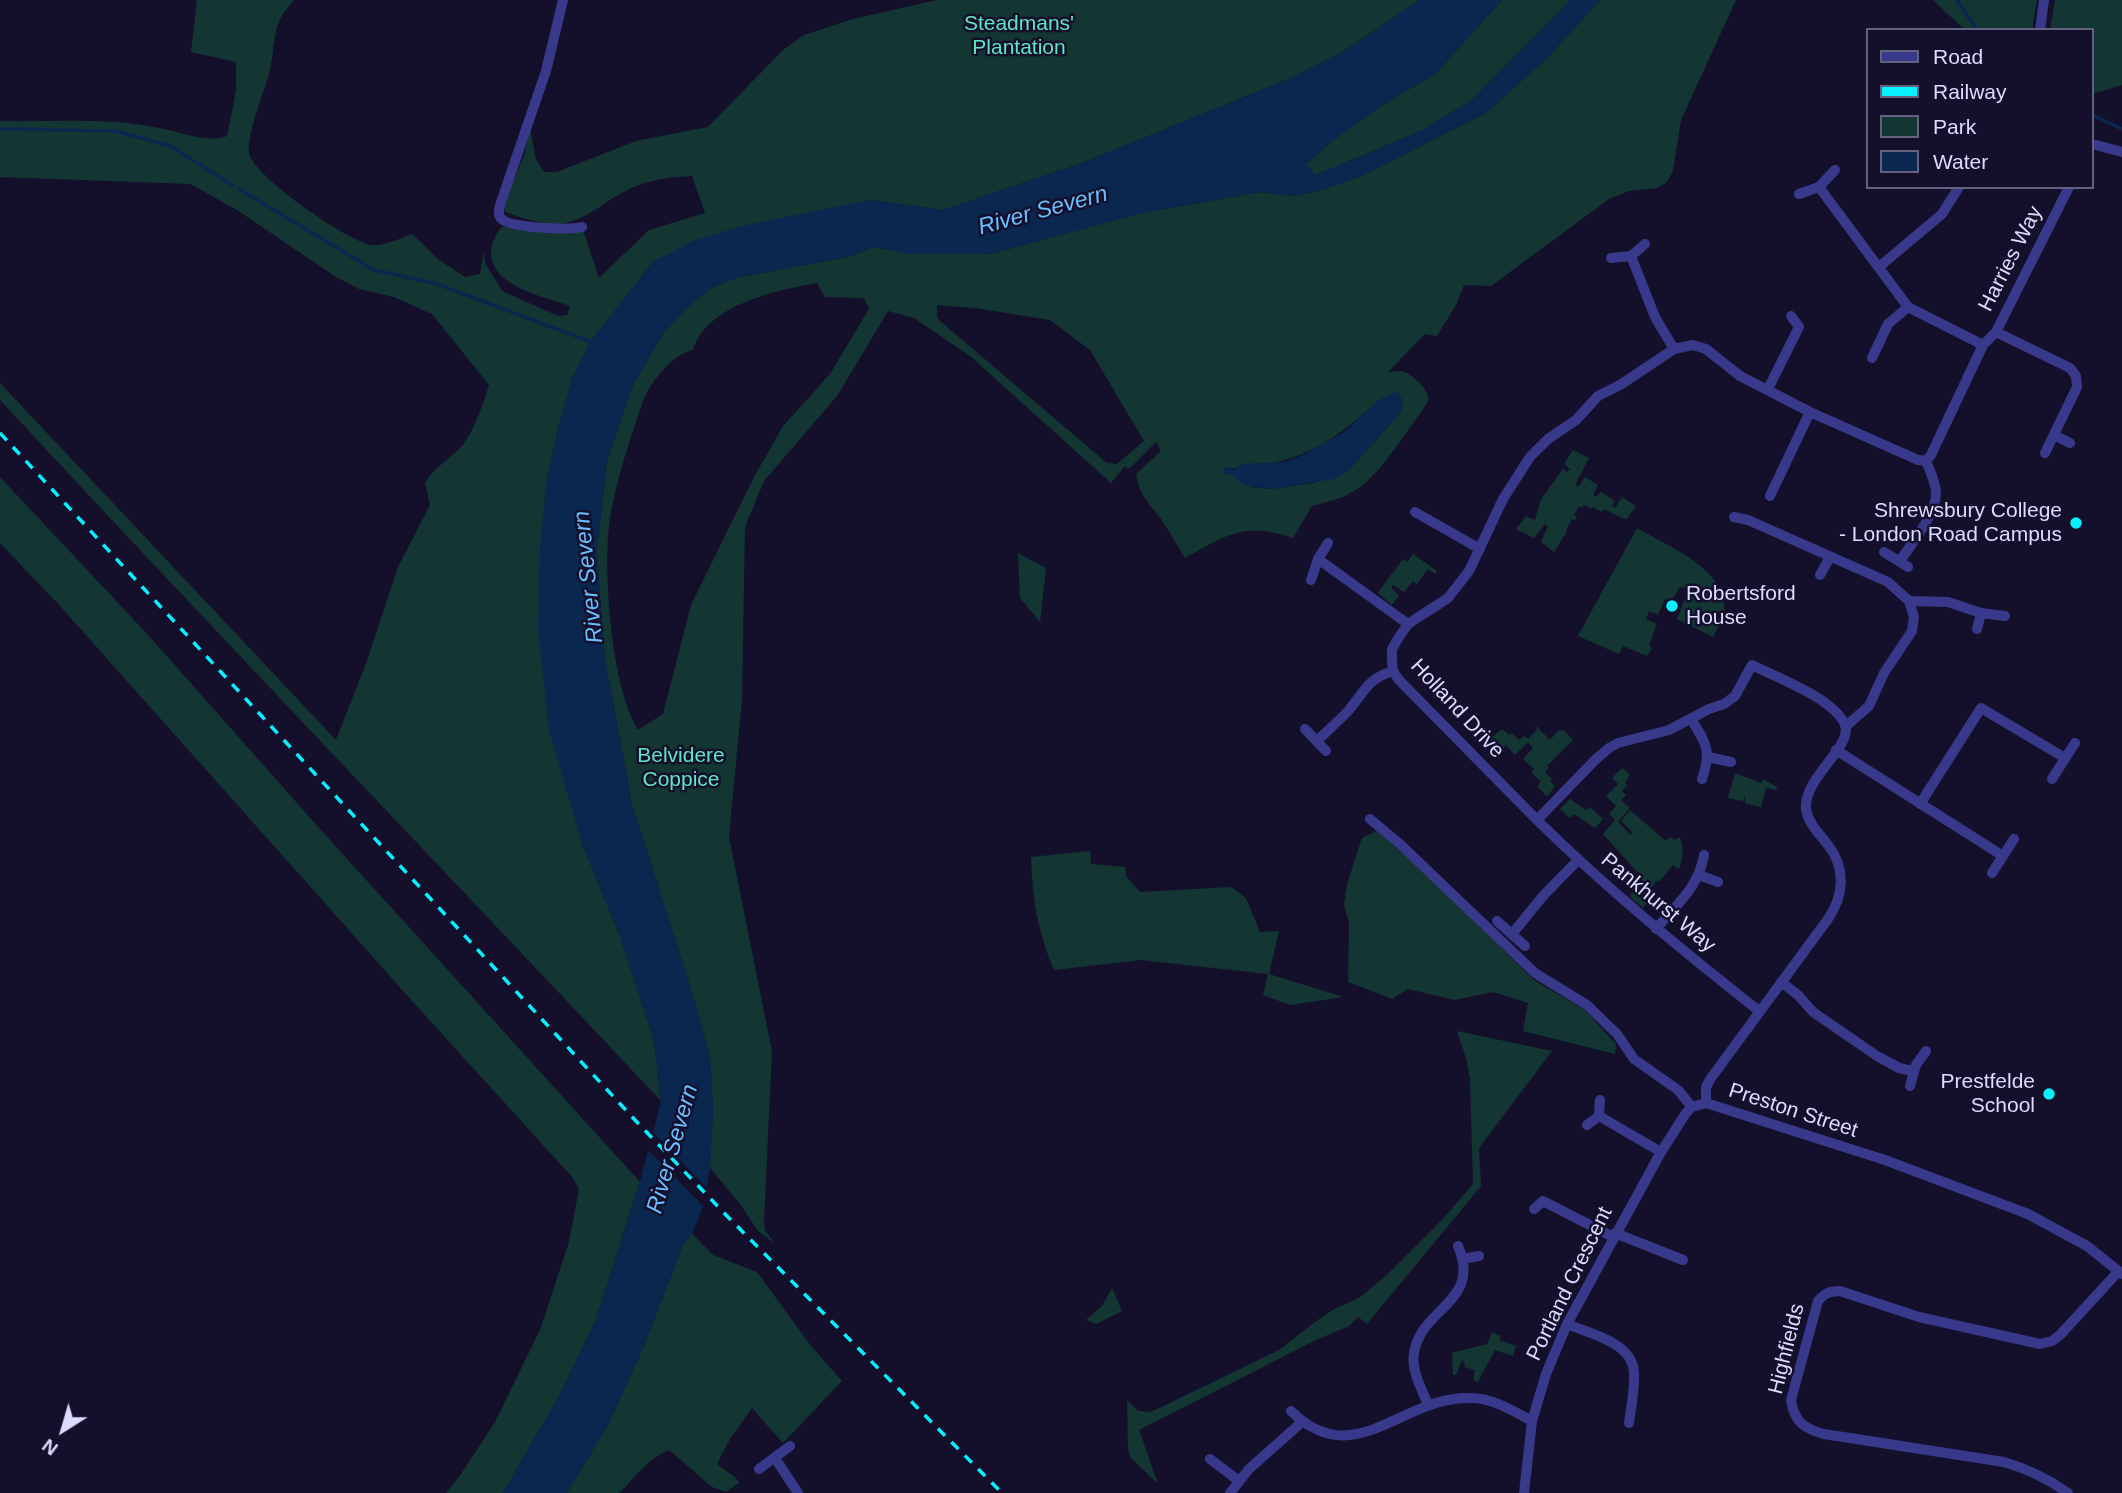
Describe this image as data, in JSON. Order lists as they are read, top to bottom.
{
  "streets": {
    "street": [
      "Harries Way",
      "Holland Drive",
      "Pankhurst Way",
      "Preston Street",
      "Portland Crescent",
      "Highfields"
    ]
  },
  "crossings": [
    ["Holland Drive", "Pankhurst Way"],
    ["Preston Street", "Portland Crescent"],
    ["Preston Street", "Highfields"]
  ],
  "water": ["River Severn"],
  "parks": ["Steadmans' Plantation", "Belvidere Coppice"],
  "places": ["Shrewsbury College - London Road Campus", "Robertsford House", "Prestfelde School"],
  "legend": [
    "Road",
    "Railway",
    "Park",
    "Water"
  ],
  "north": "bottom left"
}
